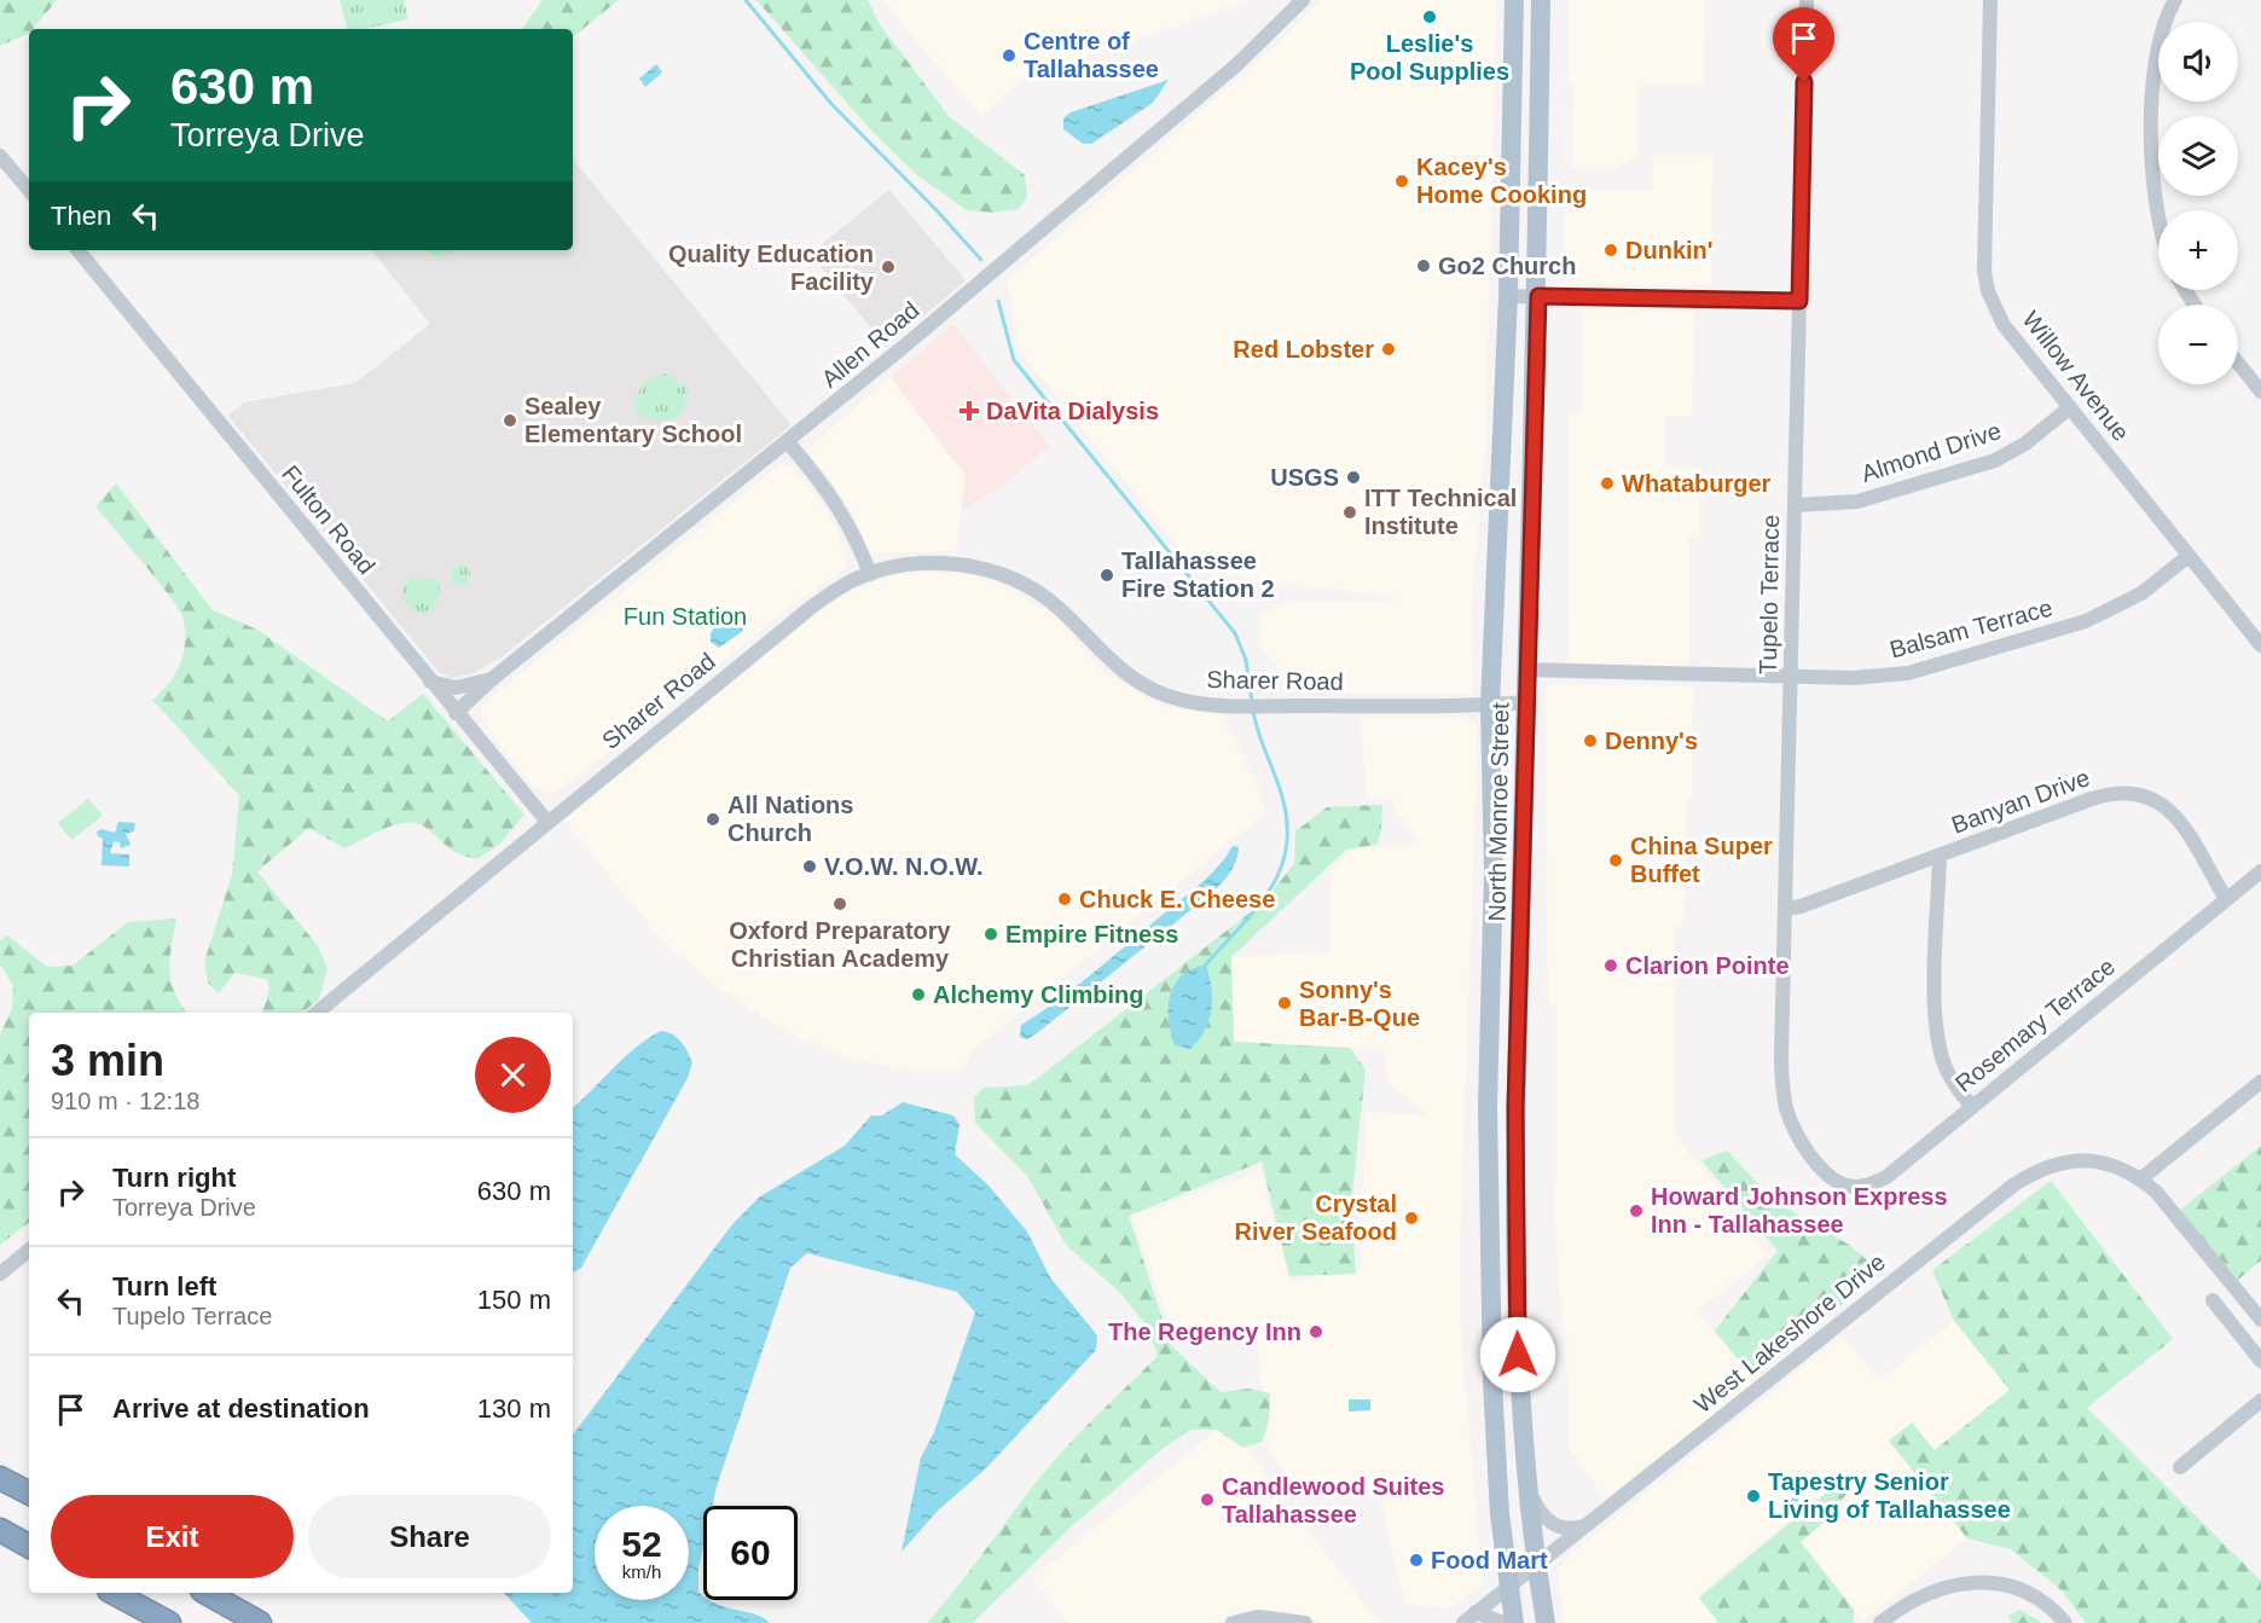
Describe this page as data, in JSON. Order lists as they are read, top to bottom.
{
  "streets": {
    "main road": ["North Monroe Street"],
    "street": [
      "Allen Road",
      "Willow Avenue",
      "Almond Drive",
      "Fulton Road",
      "Tupelo Terrace",
      "Balsam Terrace",
      "Sharer Road",
      "Banyan Drive",
      "Rosemary Terrace",
      "West Lakeshore Drive"
    ]
  },
  "crossings": [
    ["Allen Road", "Fulton Road"],
    ["Willow Avenue", "Almond Drive"],
    ["Willow Avenue", "Balsam Terrace"],
    ["Almond Drive", "Tupelo Terrace"],
    ["Fulton Road", "Sharer Road"],
    ["Tupelo Terrace", "Balsam Terrace"],
    ["Tupelo Terrace", "Banyan Drive"],
    ["Tupelo Terrace", "Rosemary Terrace"],
    ["Balsam Terrace", "North Monroe Street"],
    ["Sharer Road", "North Monroe Street"],
    ["Banyan Drive", "Rosemary Terrace"],
    ["North Monroe Street", "West Lakeshore Drive"]
  ],
  "parks": ["Fun Station"],
  "places": {
    "other": [
      "Leslie's Pool Supplies",
      "Centre of Tallahassee",
      "Kacey's Home Cooking",
      "Dunkin'",
      "Go2 Church",
      "Quality Education Facility",
      "Red Lobster",
      "Sealey Elementary School",
      "USGS",
      "Whataburger",
      "ITT Technical Institute",
      "Tallahassee Fire Station 2",
      "Denny's",
      "All Nations Church",
      "China Super Buffet",
      "V.O.W. N.O.W.",
      "Chuck E. Cheese",
      "Oxford Preparatory Christian Academy",
      "Empire Fitness",
      "Clarion Pointe",
      "Alchemy Climbing",
      "Sonny's Bar-B-Que",
      "Howard Johnson Express Inn - Tallahassee",
      "Crystal River Seafood",
      "The Regency Inn",
      "Tapestry Senior Living of Tallahassee",
      "Candlewood Suites Tallahassee",
      "Food Mart"
    ],
    "health": ["DaVita Dialysis"]
  },
  "page": {
    "map_buttons": ["+", "−"],
    "turn": ["630 m", "Torreya Drive"],
    "then": "Then",
    "heading": ["3 min", "910 m · 12:18"],
    "list": [
      {
        "name": "Turn right",
        "note": "Torreya Drive",
        "value": "630 m"
      },
      {
        "name": "Turn left",
        "note": "Tupelo Terrace",
        "value": "150 m"
      },
      {
        "name": "Arrive at destination",
        "value": "130 m"
      }
    ],
    "buttons": ["Exit", "Share"],
    "speed": "52 km/h",
    "limit": "60"
  }
}
